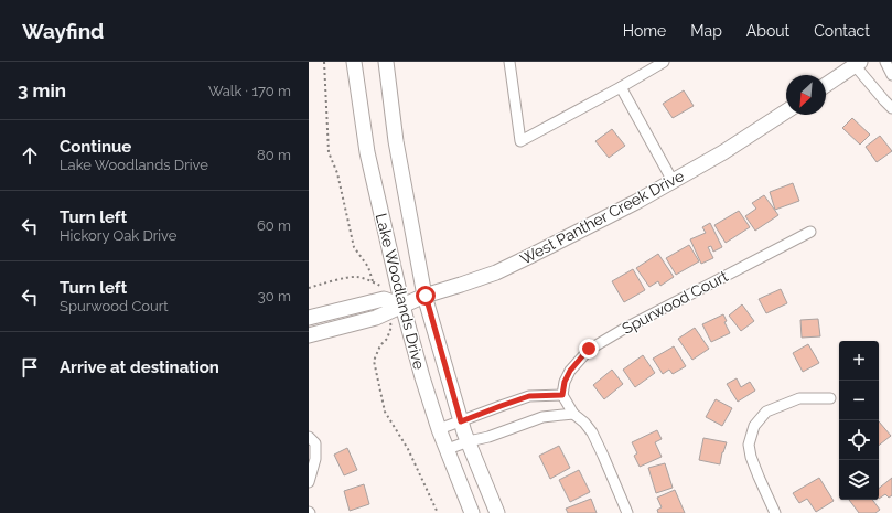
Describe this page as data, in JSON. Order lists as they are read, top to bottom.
{
  "streets": {
    "main road": ["West Panther Creek Drive", "Lake Woodlands Drive"],
    "street": ["Spurwood Court"]
  },
  "crossings": [
    ["West Panther Creek Drive", "Lake Woodlands Drive"]
  ],
  "north": "bottom left",
  "page": {
    "header": "Wayfind",
    "nav": [
      "Home",
      "Map",
      "About",
      "Contact"
    ],
    "heading": ["3 min", "Walk · 170 m"],
    "list": [
      ["Continue", "Lake Woodlands Drive", "80 m"],
      ["Turn left", "Hickory Oak Drive", "60 m"],
      ["Turn left", "Spurwood Court", "30 m"],
      "Arrive at destination"
    ],
    "map_buttons": ["+", "−"]
  }
}
